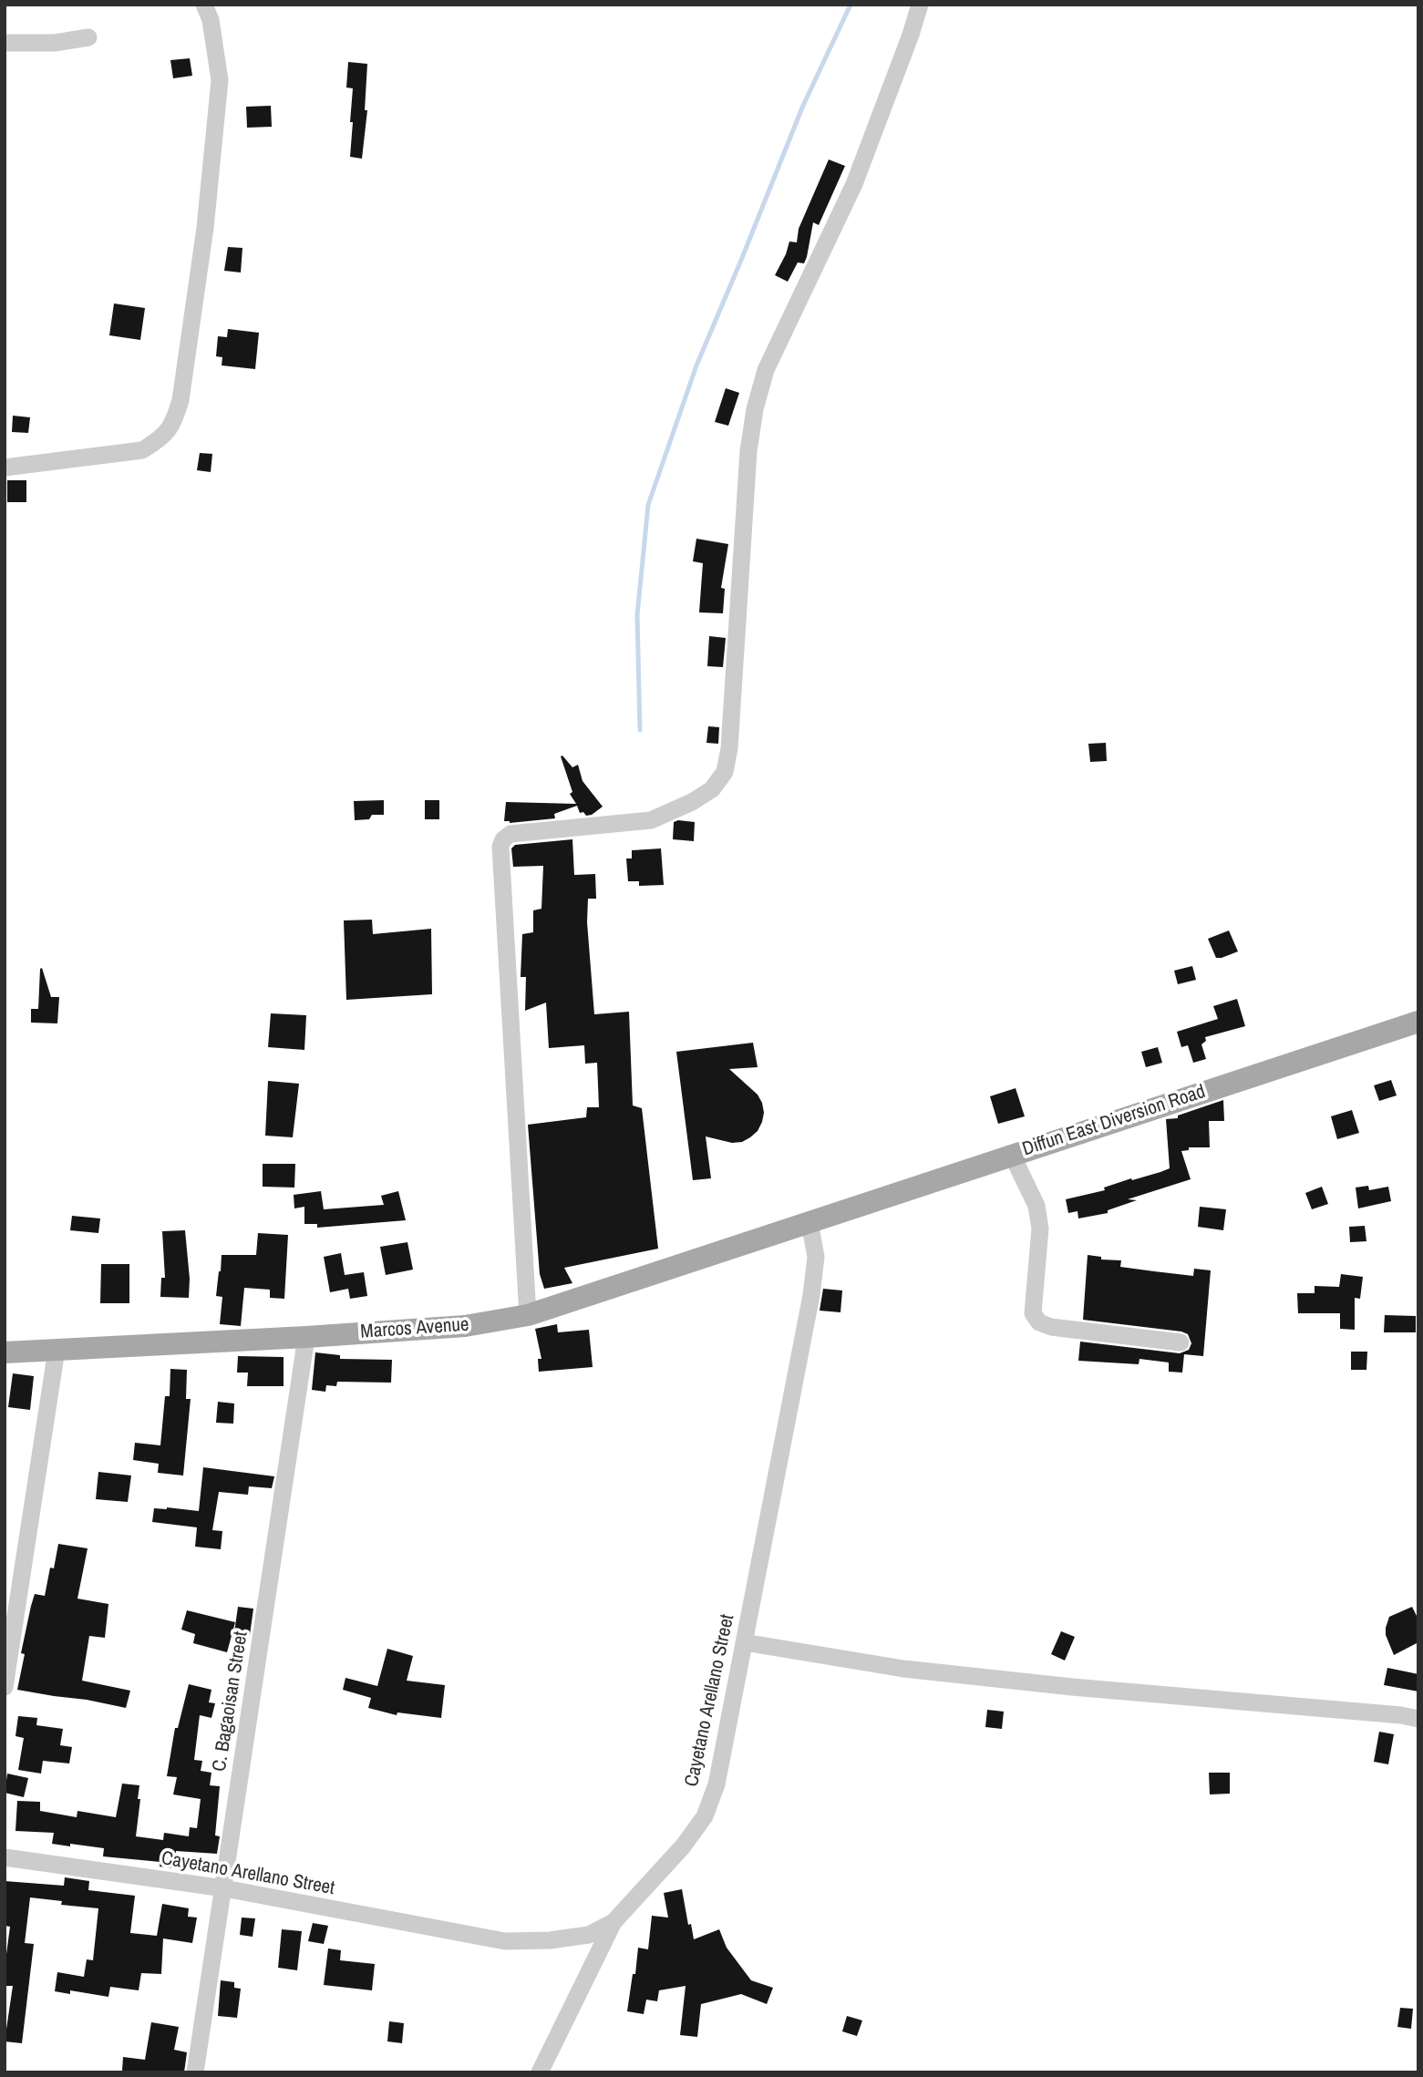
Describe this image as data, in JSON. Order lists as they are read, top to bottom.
{
  "streets": {
    "main road": ["Diffun East Diversion Road", "Marcos Avenue"],
    "street": ["Cayetano Arellano Street", "C. Bagaoisan Street"]
  },
  "crossings": [
    ["Diffun East Diversion Road", "Marcos Avenue"],
    ["Diffun East Diversion Road", "Cayetano Arellano Street"],
    ["Marcos Avenue", "Cayetano Arellano Street"],
    ["Marcos Avenue", "C. Bagaoisan Street"],
    ["Cayetano Arellano Street", "C. Bagaoisan Street"]
  ]
}
